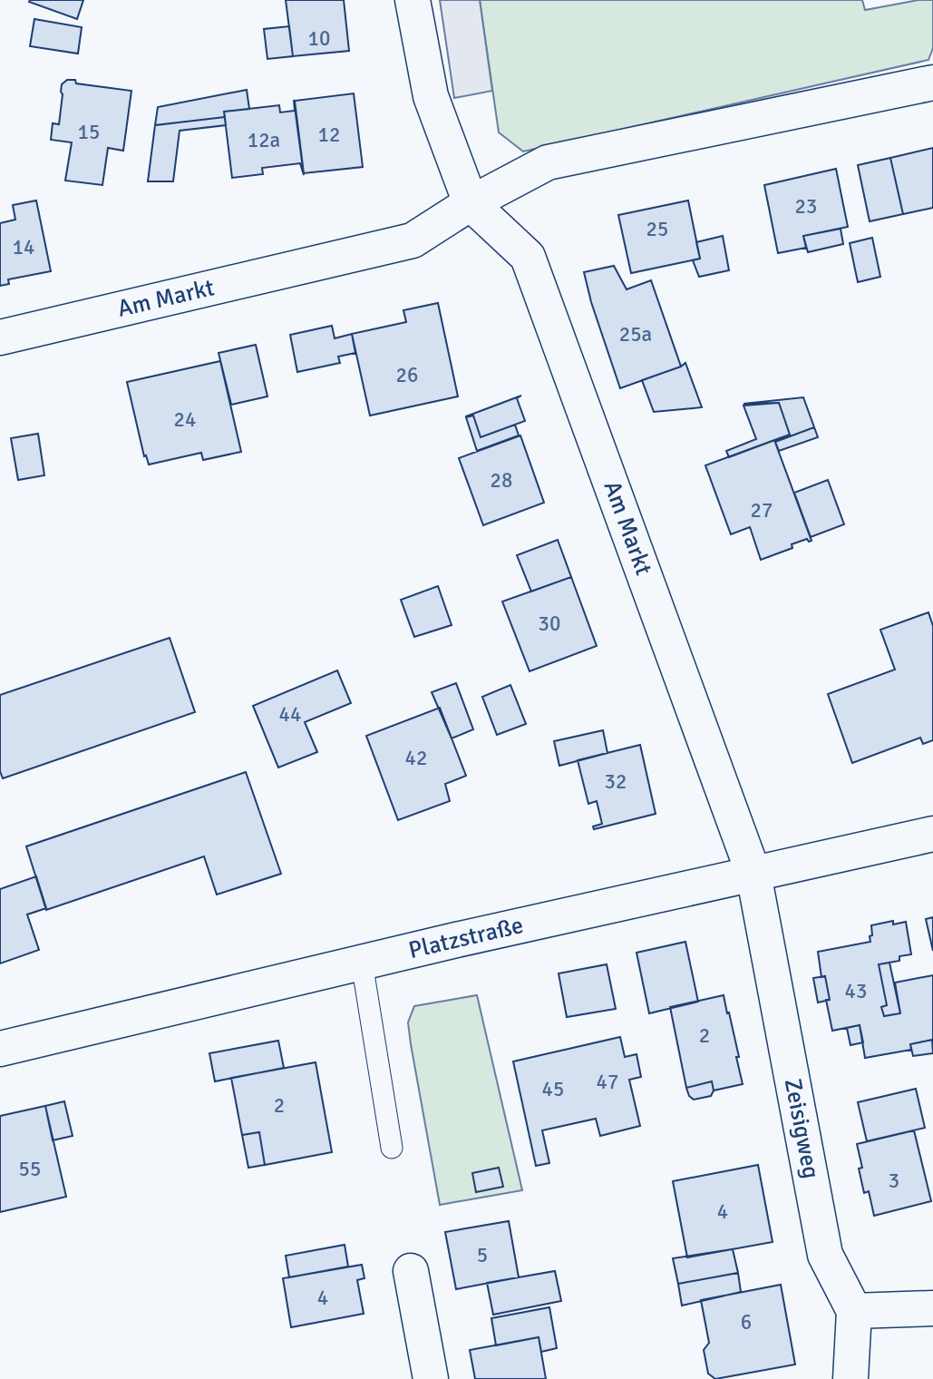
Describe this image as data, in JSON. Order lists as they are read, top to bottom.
{
  "streets": {
    "street": ["Am Markt", "Platzstraße", "Zeisigweg"]
  },
  "crossings": [
    ["Am Markt", "Platzstraße"],
    ["Am Markt", "Zeisigweg"],
    ["Platzstraße", "Zeisigweg"]
  ],
  "house_numbers": [
    "10",
    "15",
    "12",
    "12a",
    "23",
    "25",
    "14",
    "25a",
    "26",
    "24",
    "28",
    "27",
    "30",
    "44",
    "42",
    "32",
    "43",
    "2",
    "47",
    "45",
    "2",
    "55",
    "3",
    "4",
    "5",
    "4",
    "6"
  ]
}
